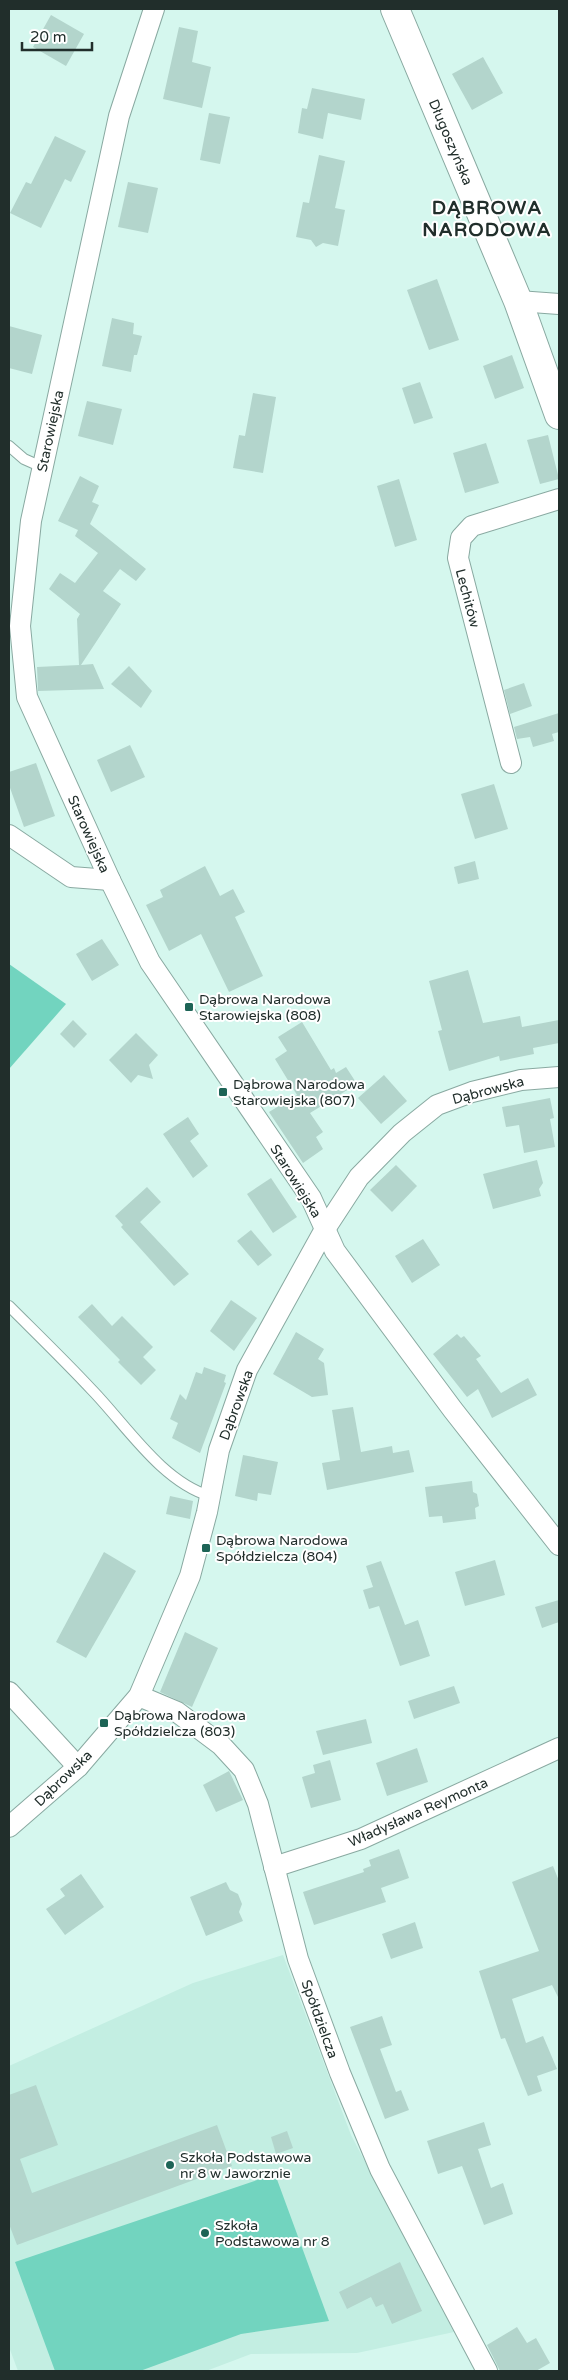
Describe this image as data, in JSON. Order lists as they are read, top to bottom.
{
  "streets": {
    "street": [
      "Długoszyńska",
      "Starowiejska",
      "Lechitów",
      "Dąbrowska",
      "Władysława Reymonta",
      "Spółdzielcza"
    ]
  },
  "crossings": [
    ["Starowiejska", "Dąbrowska"],
    ["Dąbrowska", "Spółdzielcza"],
    ["Władysława Reymonta", "Spółdzielcza"]
  ],
  "districts": ["DĄBROWA NARODOWA"],
  "places": {
    "transit": [
      "Dąbrowa Narodowa Starowiejska (808)",
      "Dąbrowa Narodowa Starowiejska (807)",
      "Dąbrowa Narodowa Spółdzielcza (804)",
      "Dąbrowa Narodowa Spółdzielcza (803)"
    ],
    "other": ["Szkoła Podstawowa nr 8 w Jaworznie", "Szkoła Podstawowa nr 8"]
  },
  "scale_bar": "20 m"
}
